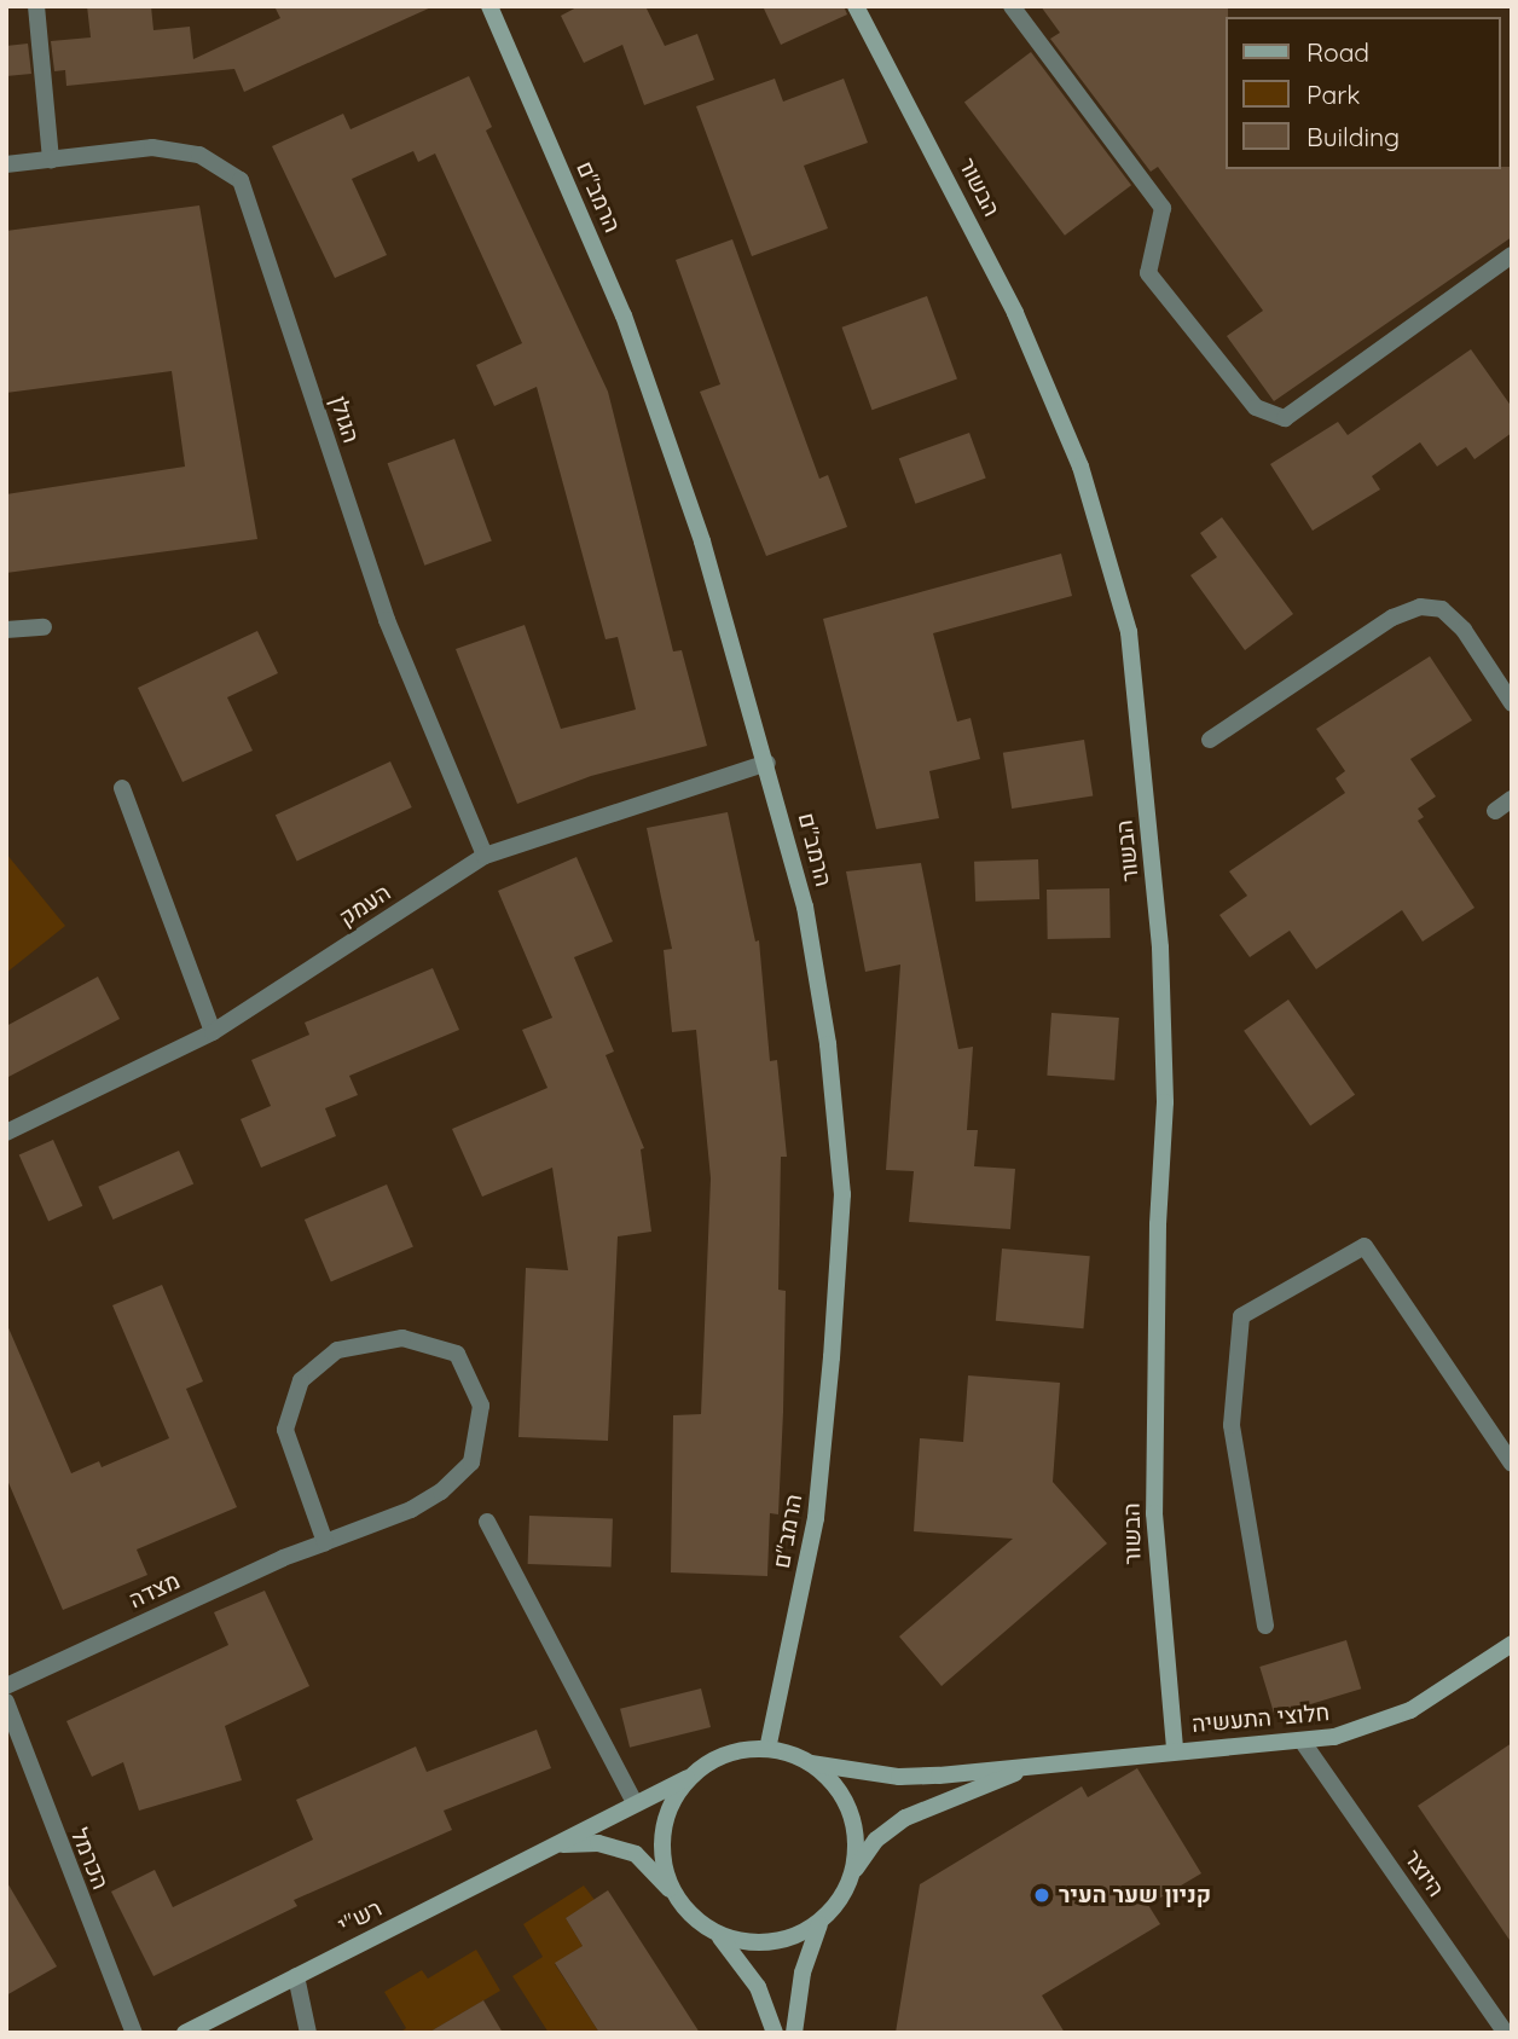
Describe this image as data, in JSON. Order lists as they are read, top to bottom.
{
  "streets": {
    "street": [
      "הבשור",
      "הרמב\"ם",
      "הגולן",
      "העמק",
      "מצדה",
      "חלוצי התעשיה",
      "הכרמל",
      "היוצר",
      "רש\"י"
    ]
  },
  "crossings": [
    ["הבשור", "חלוצי התעשיה"],
    ["הרמב\"ם", "העמק"],
    ["הרמב\"ם", "חלוצי התעשיה"],
    ["הרמב\"ם", "רש\"י"],
    ["הגולן", "העמק"],
    ["חלוצי התעשיה", "היוצר"],
    ["חלוצי התעשיה", "רש\"י"]
  ],
  "places": ["קניון שער העיר"],
  "legend": ["Road", "Park", "Building"]
}
